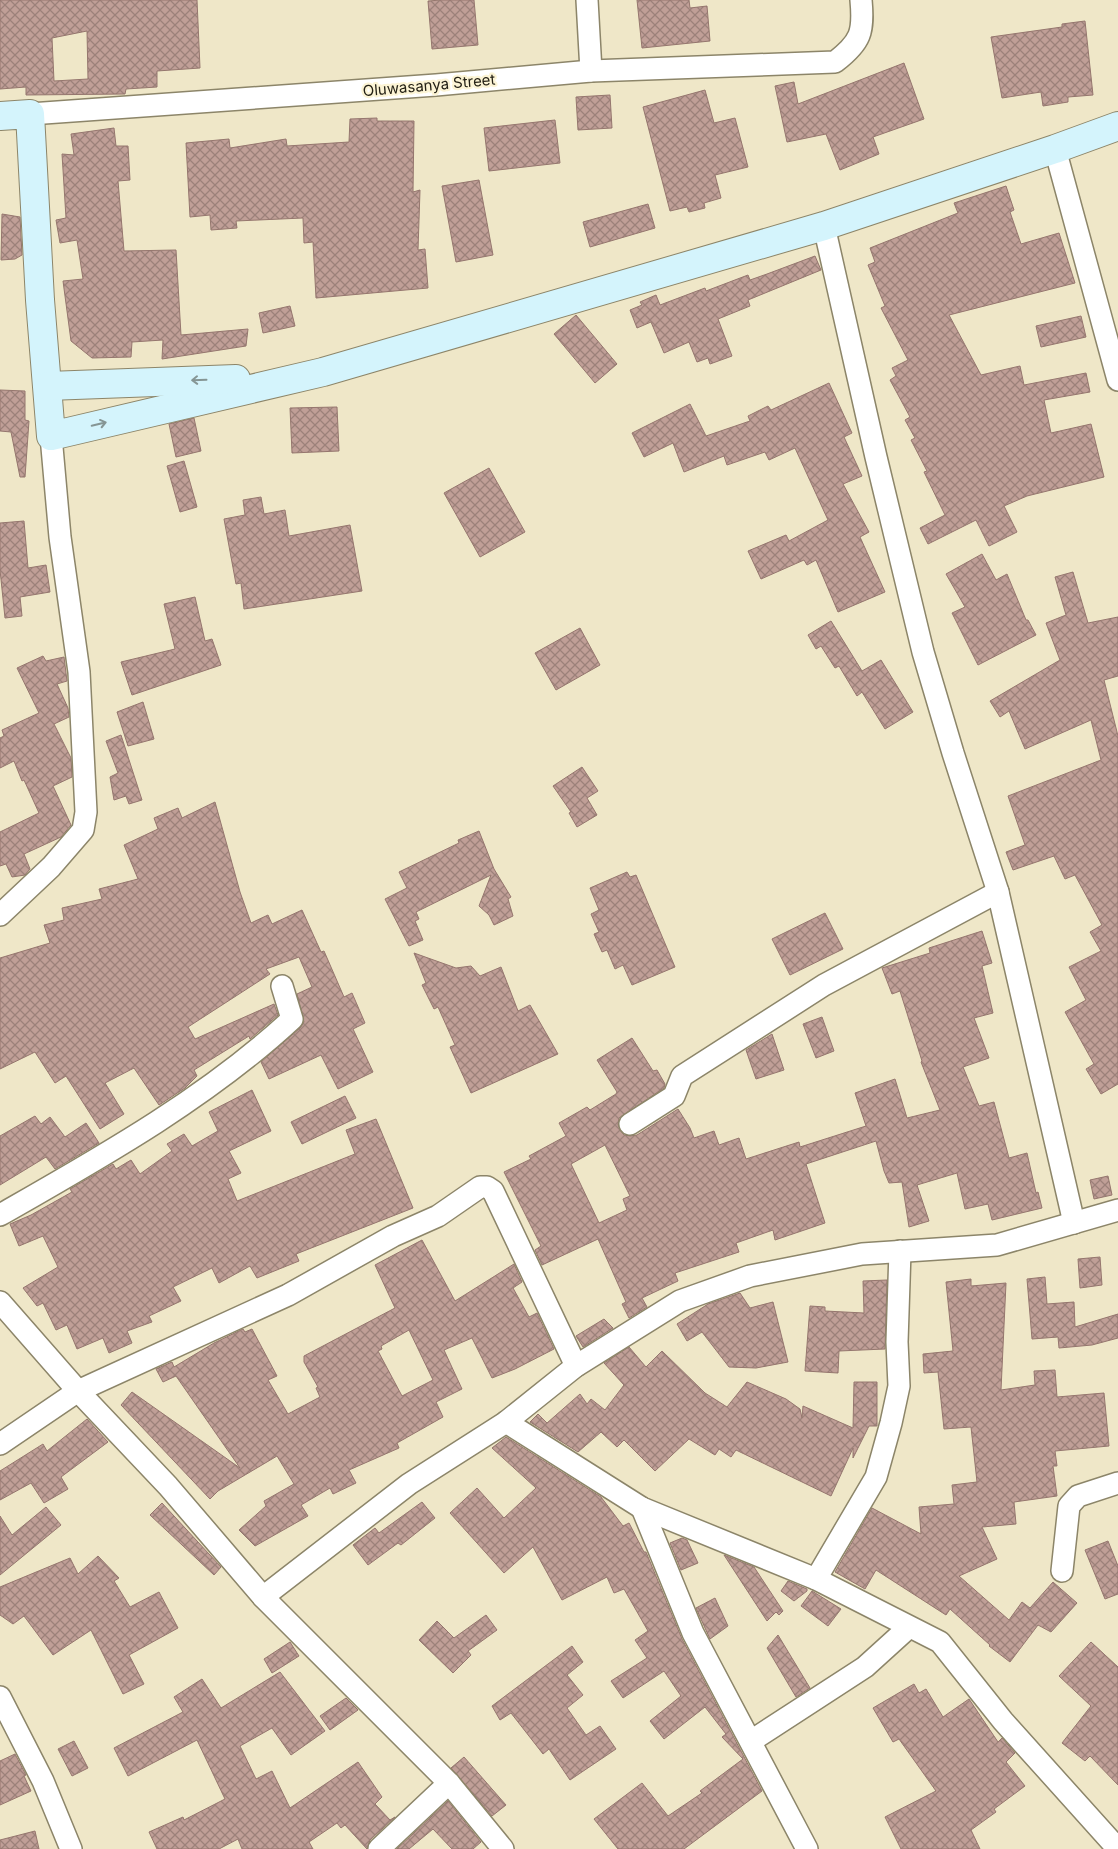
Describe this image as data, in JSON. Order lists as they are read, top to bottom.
{
  "streets": {
    "street": ["Oluwasanya Street"]
  }
}
